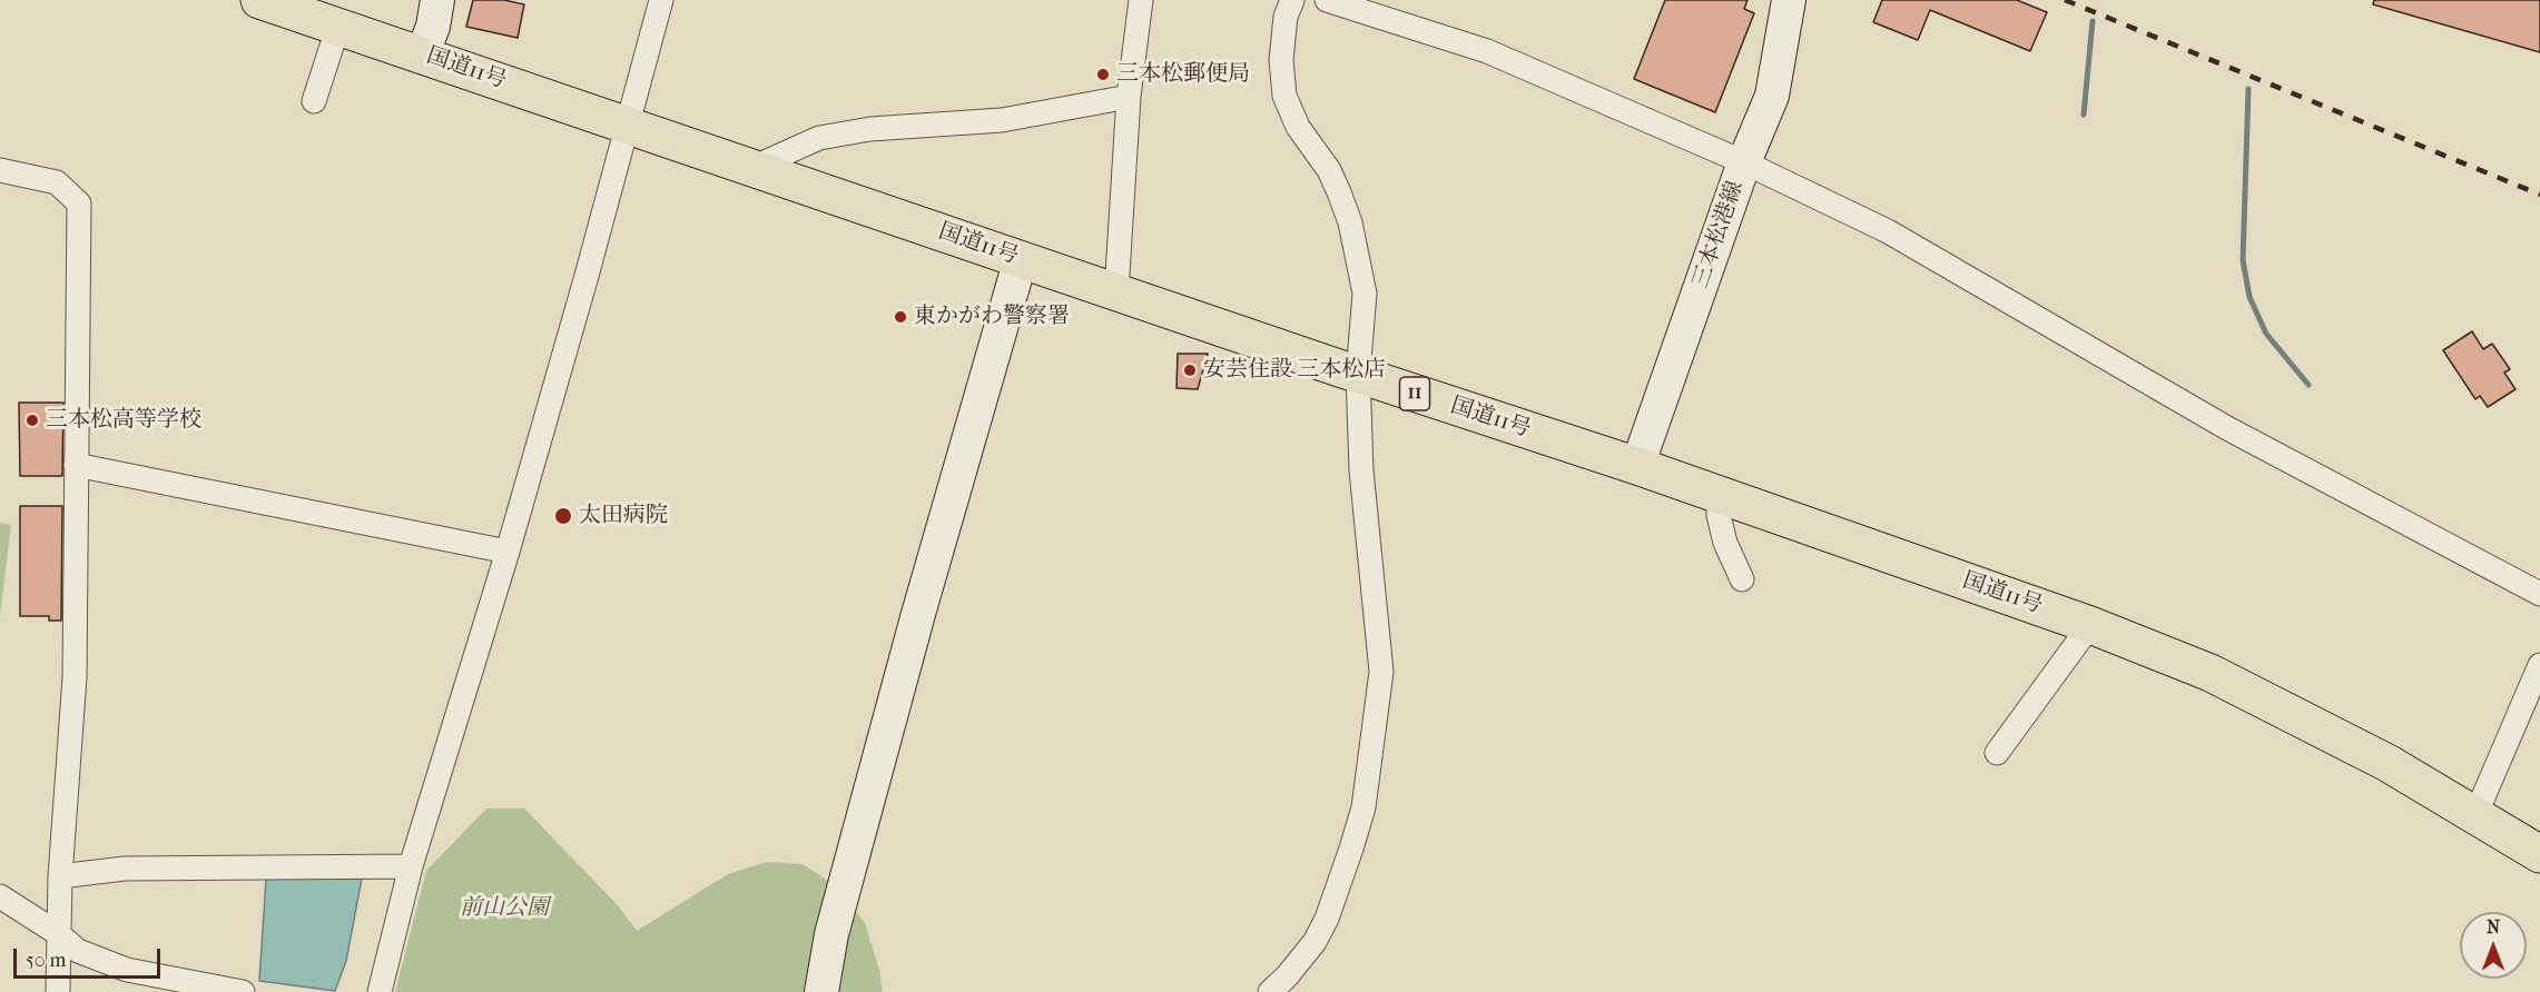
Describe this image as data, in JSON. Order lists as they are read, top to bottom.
{
  "streets": {
    "highway": ["国道11号", "11"],
    "street": ["三本松港線"]
  },
  "crossings": [
    ["国道11号", "三本松港線"]
  ],
  "parks": ["前山公園"],
  "places": [
    "三本松郵便局",
    "東かがわ警察署",
    "安芸住設 三本松店",
    "三本松高等学校",
    "太田病院"
  ],
  "scale_bar": "50 m",
  "north": "top"
}
